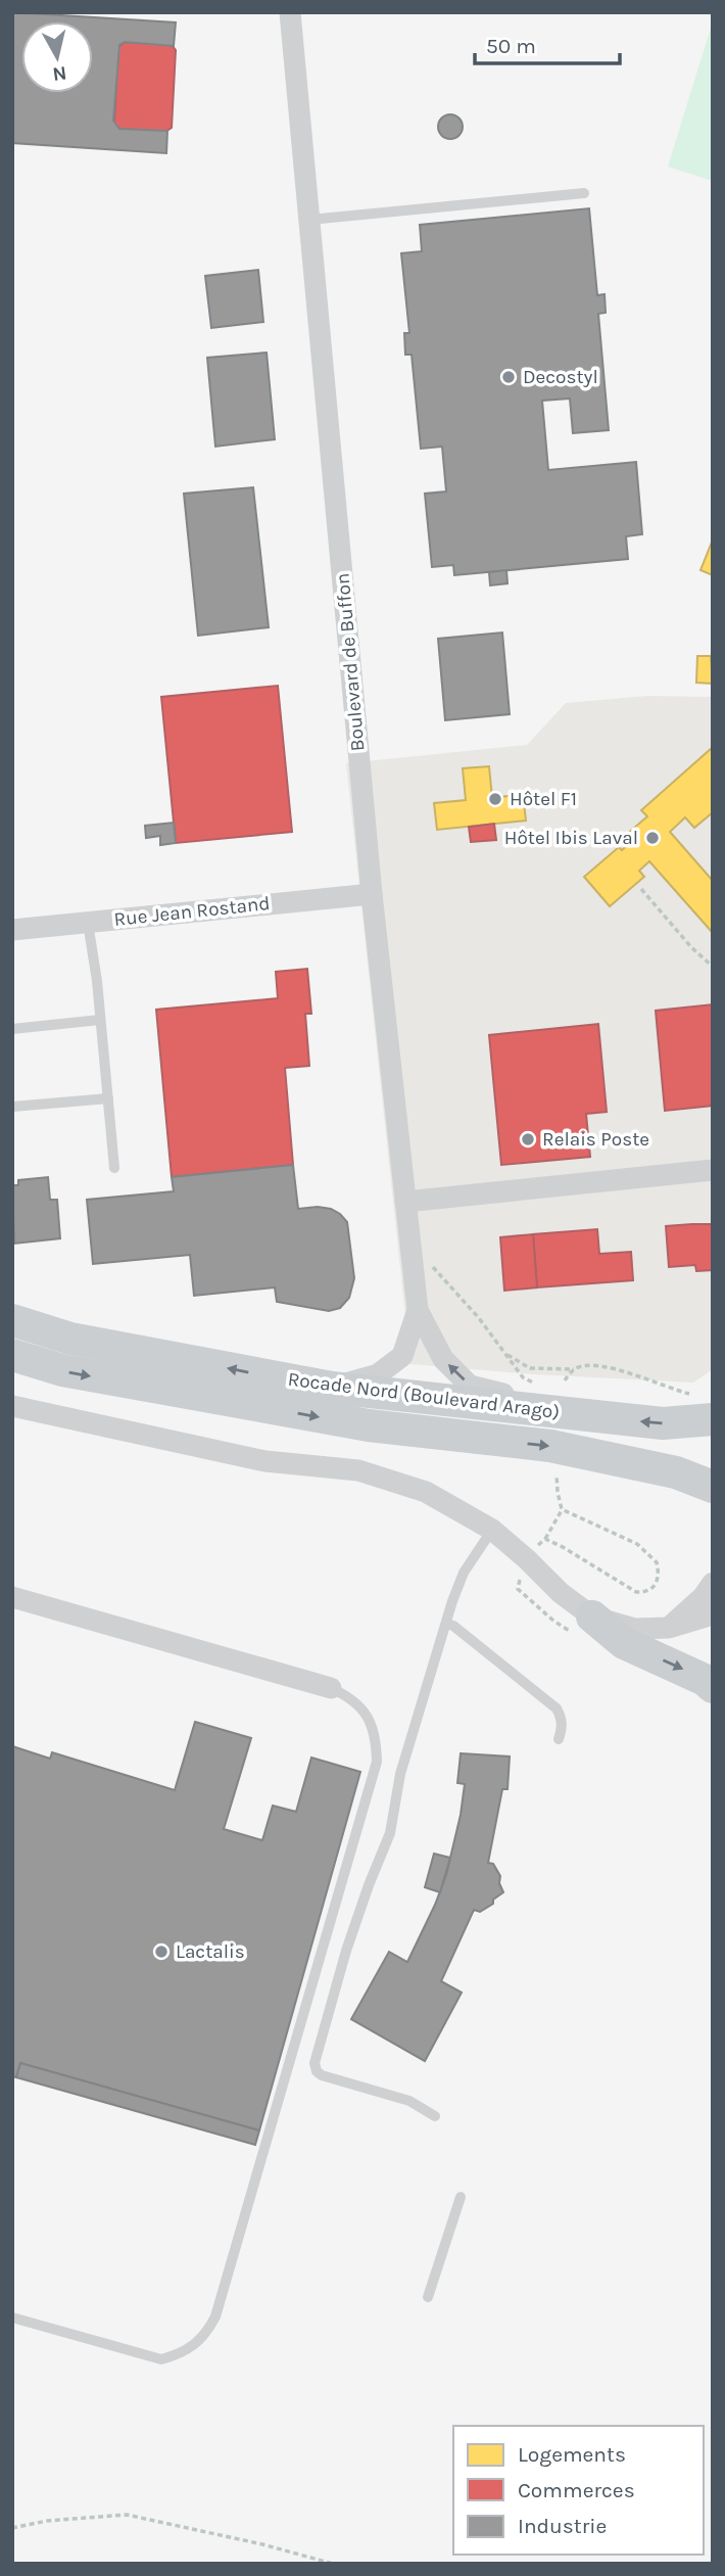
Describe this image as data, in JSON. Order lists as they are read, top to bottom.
{
  "streets": {
    "main road": ["Rocade Nord (Boulevard Arago)"],
    "street": ["Boulevard de Buffon", "Rue Jean Rostand"]
  },
  "crossings": [
    ["Boulevard de Buffon", "Rue Jean Rostand"]
  ],
  "places": [
    "Decostyl",
    "Hôtel F1",
    "Hôtel Ibis Laval",
    "Relais Poste",
    "Lactalis"
  ],
  "legend": ["Logements", "Commerces", "Industrie"],
  "scale_bar": "50 m",
  "north": "bottom"
}
